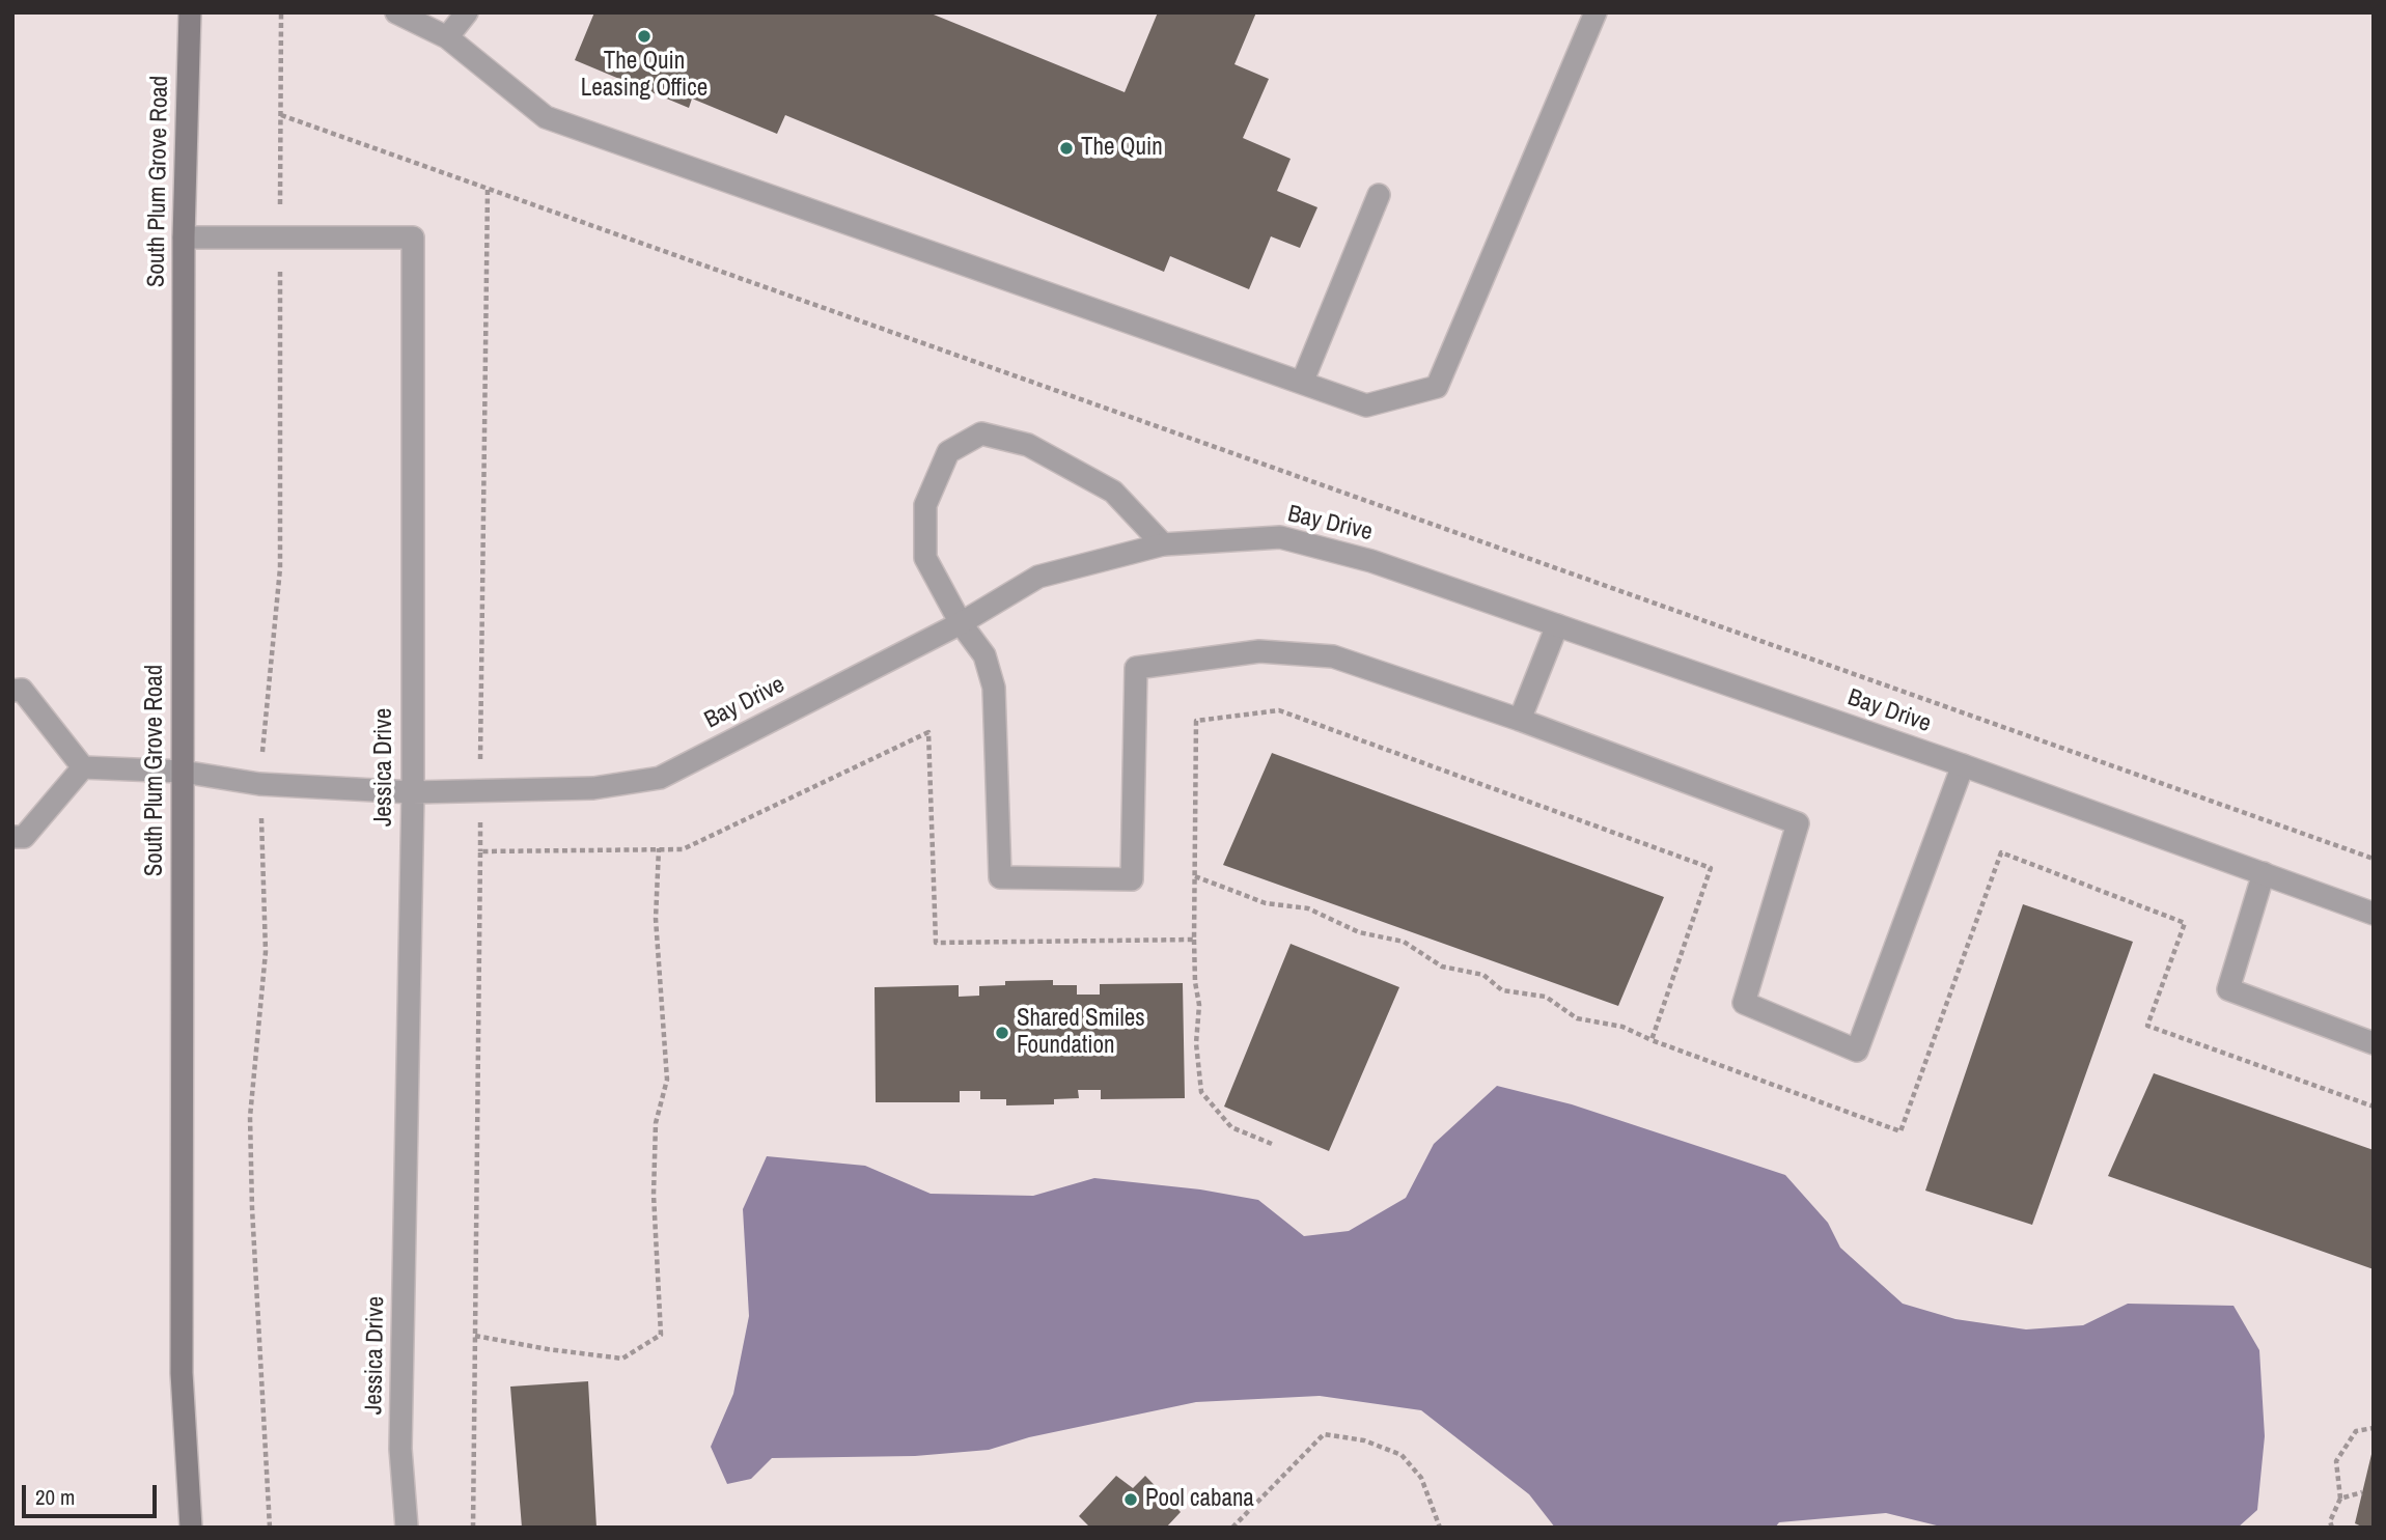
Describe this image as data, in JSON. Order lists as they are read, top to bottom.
{
  "streets": {
    "street": ["South Plum Grove Road", "Bay Drive", "Jessica Drive"]
  },
  "crossings": [
    ["South Plum Grove Road", "Bay Drive"],
    ["South Plum Grove Road", "Jessica Drive"],
    ["Bay Drive", "Jessica Drive"]
  ],
  "places": [
    "The Quin Leasing Office",
    "The Quin",
    "Shared Smiles Foundation",
    "Pool cabana"
  ],
  "scale_bar": "20 m"
}
